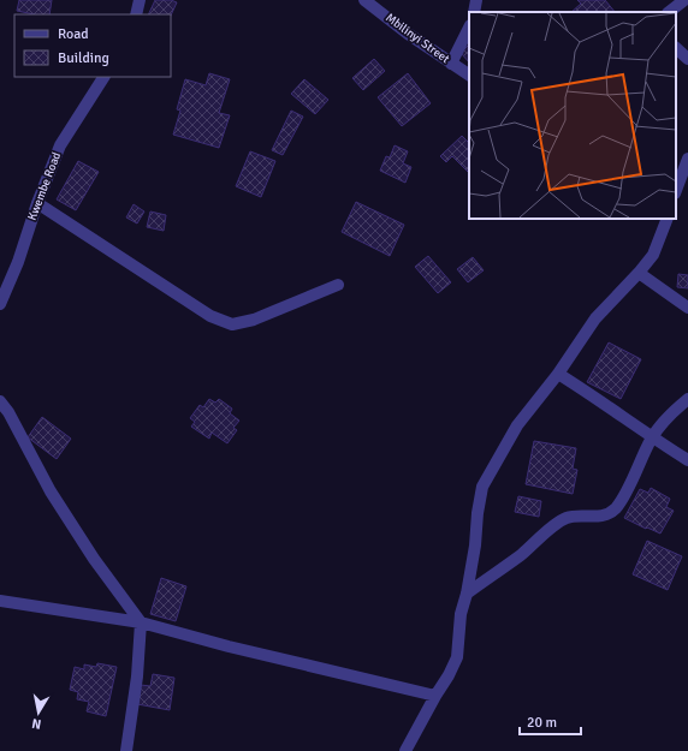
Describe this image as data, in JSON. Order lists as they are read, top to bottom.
{
  "streets": {
    "street": ["Mbilinyi Street", "Kwembe Road"]
  },
  "legend": ["Road", "Building"],
  "scale_bar": "20 m",
  "north": "bottom"
}
